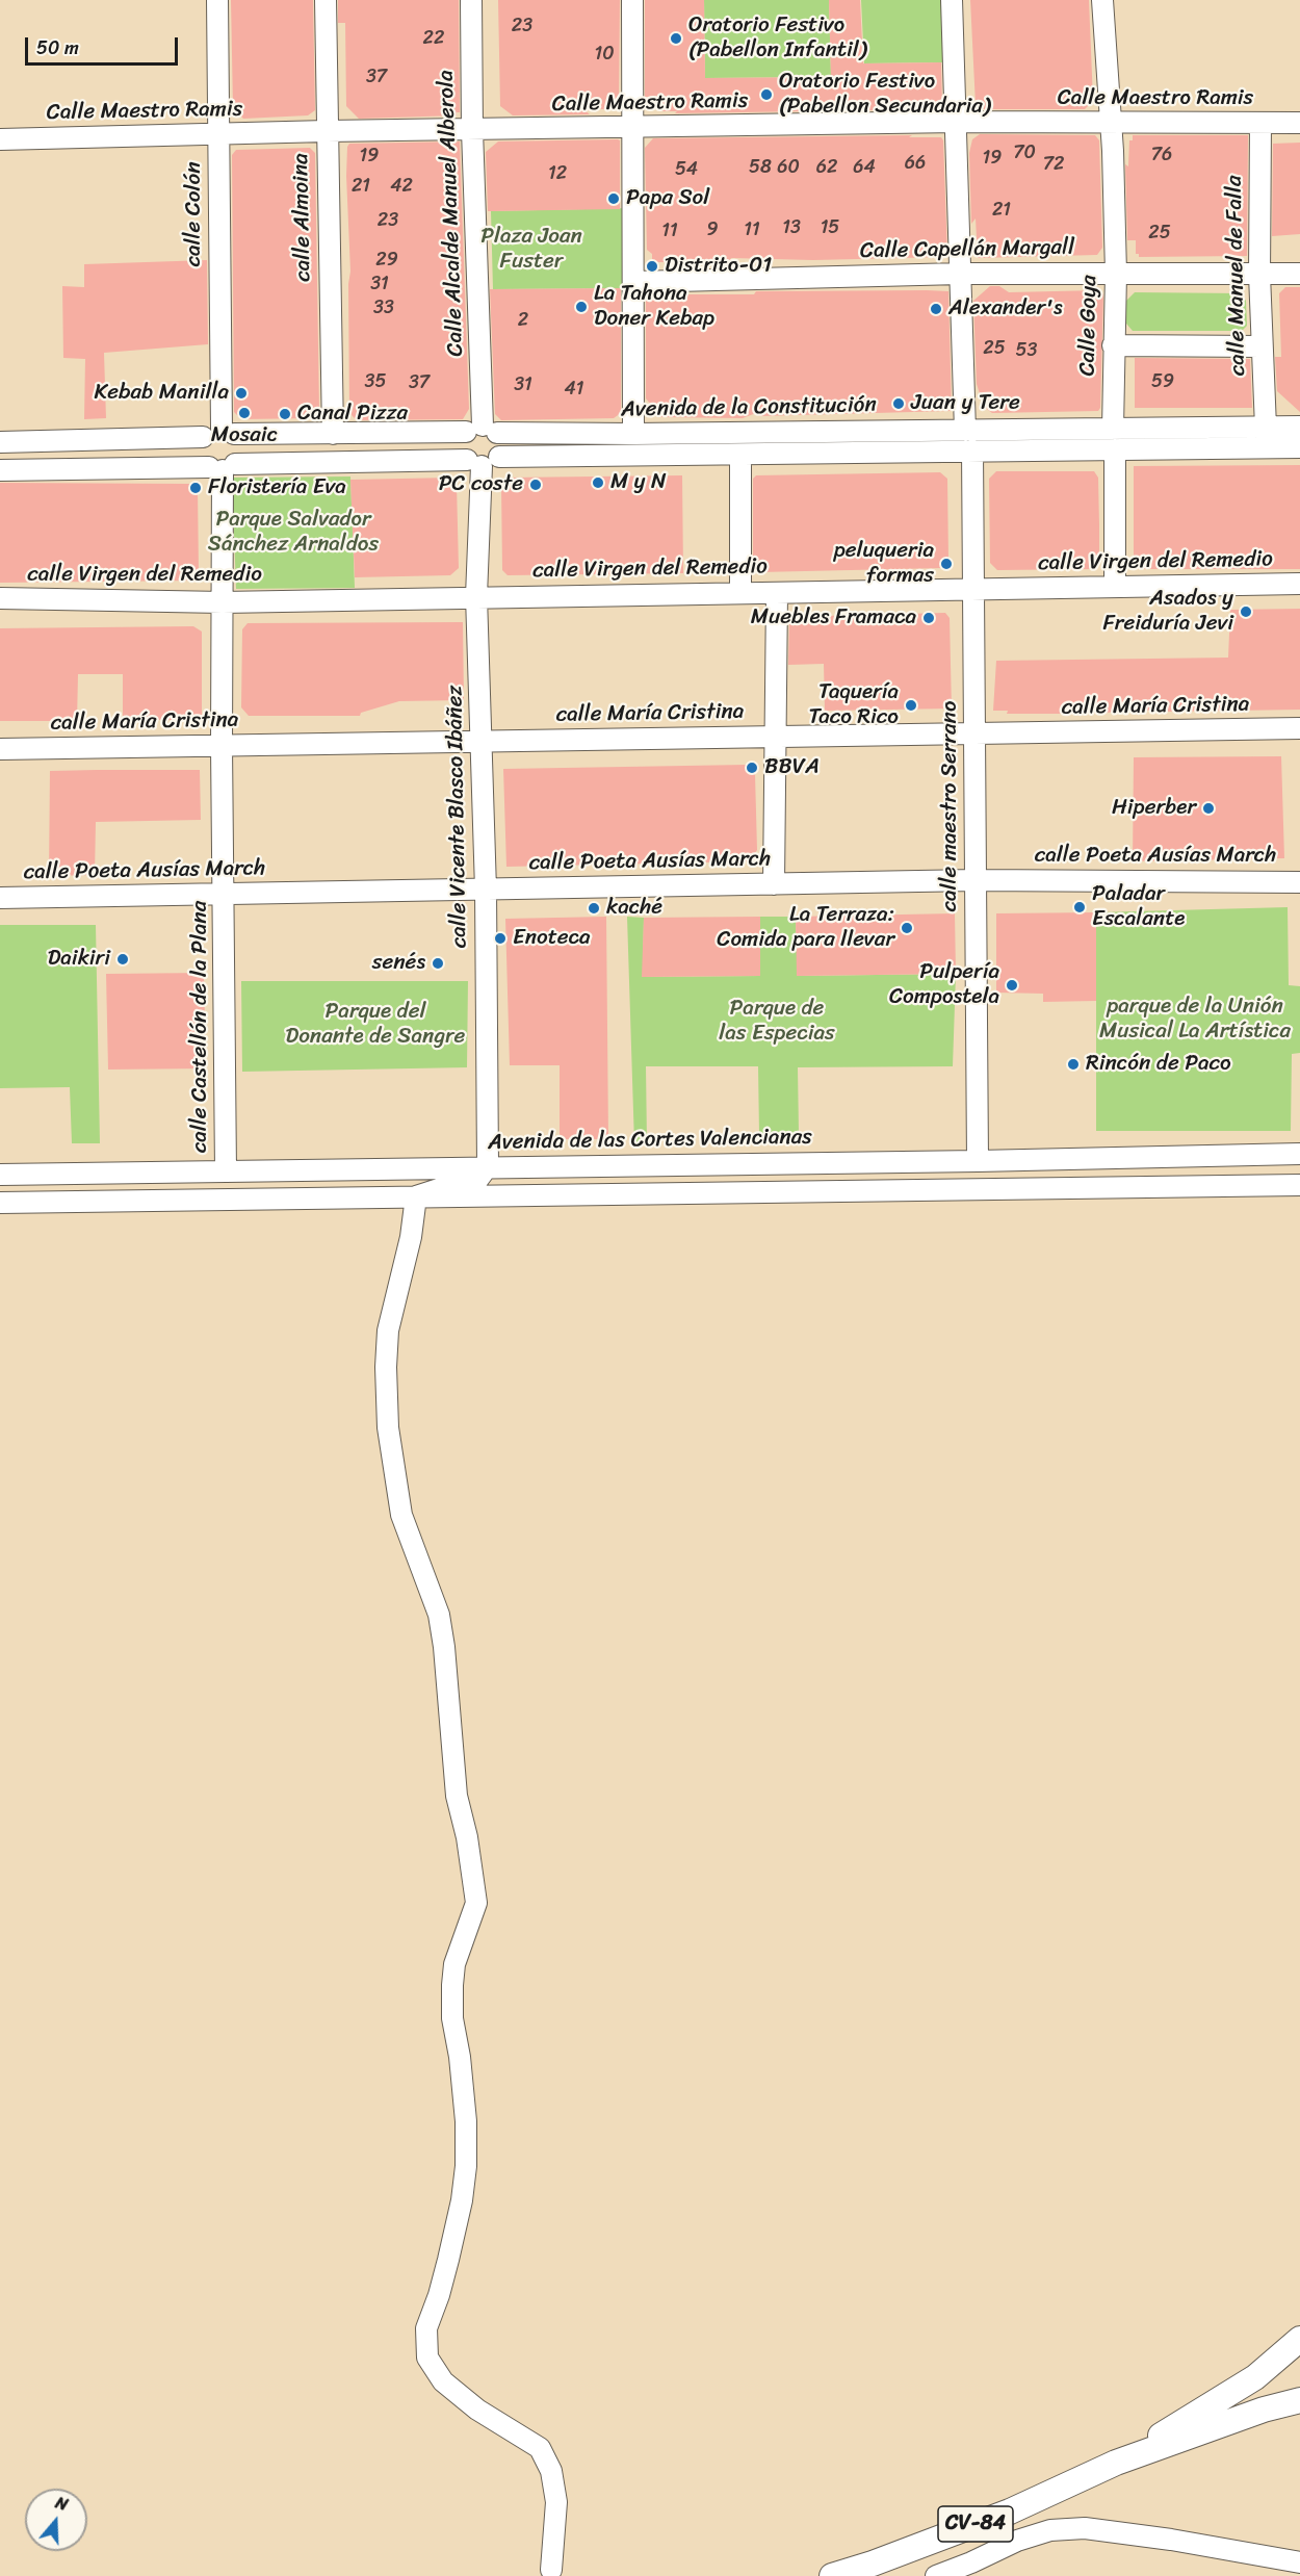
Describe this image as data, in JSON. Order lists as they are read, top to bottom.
{
  "streets": {
    "main road": ["CV-84"],
    "street": [
      "Calle Maestro Ramis",
      "Calle Alcalde Manuel Alberola",
      "calle Colón",
      "calle Almoina",
      "Calle Capellán Margall",
      "calle Manuel de Falla",
      "Calle Goya",
      "Avenida de la Constitución",
      "calle Virgen del Remedio",
      "calle María Cristina",
      "calle maestro Serrano",
      "calle Vicente Blasco Ibáñez",
      "calle Poeta Ausías March",
      "calle Castellón de la Plana",
      "Avenida de las Cortes Valencianas"
    ]
  },
  "crossings": [
    ["Calle Maestro Ramis", "Calle Alcalde Manuel Alberola"],
    ["Calle Maestro Ramis", "calle Colón"],
    ["Calle Maestro Ramis", "calle Almoina"],
    ["Calle Maestro Ramis", "calle Manuel de Falla"],
    ["Calle Maestro Ramis", "Calle Goya"],
    ["Calle Alcalde Manuel Alberola", "Avenida de la Constitución"],
    ["calle Colón", "Avenida de la Constitución"],
    ["calle Colón", "calle Castellón de la Plana"],
    ["calle Almoina", "Avenida de la Constitución"],
    ["Calle Capellán Margall", "calle Manuel de Falla"],
    ["Calle Capellán Margall", "Calle Goya"],
    ["calle Manuel de Falla", "Avenida de la Constitución"],
    ["Calle Goya", "Avenida de la Constitución"],
    ["Calle Goya", "calle Virgen del Remedio"],
    ["Avenida de la Constitución", "calle maestro Serrano"],
    ["Avenida de la Constitución", "calle Vicente Blasco Ibáñez"],
    ["Avenida de la Constitución", "calle Castellón de la Plana"],
    ["calle Virgen del Remedio", "calle maestro Serrano"],
    ["calle Virgen del Remedio", "calle Vicente Blasco Ibáñez"],
    ["calle Virgen del Remedio", "calle Castellón de la Plana"],
    ["calle María Cristina", "calle maestro Serrano"],
    ["calle María Cristina", "calle Vicente Blasco Ibáñez"],
    ["calle María Cristina", "calle Castellón de la Plana"],
    ["calle maestro Serrano", "calle Poeta Ausías March"],
    ["calle maestro Serrano", "Avenida de las Cortes Valencianas"],
    ["calle Vicente Blasco Ibáñez", "calle Poeta Ausías March"],
    ["calle Vicente Blasco Ibáñez", "Avenida de las Cortes Valencianas"],
    ["calle Poeta Ausías March", "calle Castellón de la Plana"],
    ["calle Castellón de la Plana", "Avenida de las Cortes Valencianas"]
  ],
  "parks": [
    "Plaza Joan Fuster",
    "Parque Salvador Sánchez Arnaldos",
    "parque de la Unión Musical La Artística",
    "Parque de las Especias",
    "Parque del Donante de Sangre"
  ],
  "places": [
    "Oratorio Festivo (Pabellon Infantil)",
    "Oratorio Festivo (Pabellon Secundaria)",
    "Papa Sol",
    "Distrito-01",
    "La Tahona Doner Kebap",
    "Alexander's",
    "Kebab Manilla",
    "Juan y Tere",
    "Mosaic",
    "Canal Pizza",
    "M y N",
    "PC coste",
    "Floristería Eva",
    "peluqueria formas",
    "Asados y Freiduría Jevi",
    "Muebles Framaca",
    "Taquería Taco Rico",
    "BBVA",
    "Hiperber",
    "Paladar Escalante",
    "kaché",
    "La Terraza: Comida para llevar",
    "Enoteca",
    "Daikiri",
    "senés",
    "Pulpería Compostela",
    "Rincón de Paco"
  ],
  "house_numbers": [
    "23",
    "22",
    "10",
    "37",
    "70",
    "76",
    "19",
    "19",
    "66",
    "72",
    "58",
    "60",
    "62",
    "64",
    "54",
    "12",
    "21",
    "42",
    "21",
    "23",
    "13",
    "15",
    "9",
    "11",
    "11",
    "25",
    "29",
    "31",
    "33",
    "2",
    "25",
    "53",
    "35",
    "59",
    "37",
    "31",
    "41"
  ],
  "scale_bar": "50 m",
  "north": "top"
}
